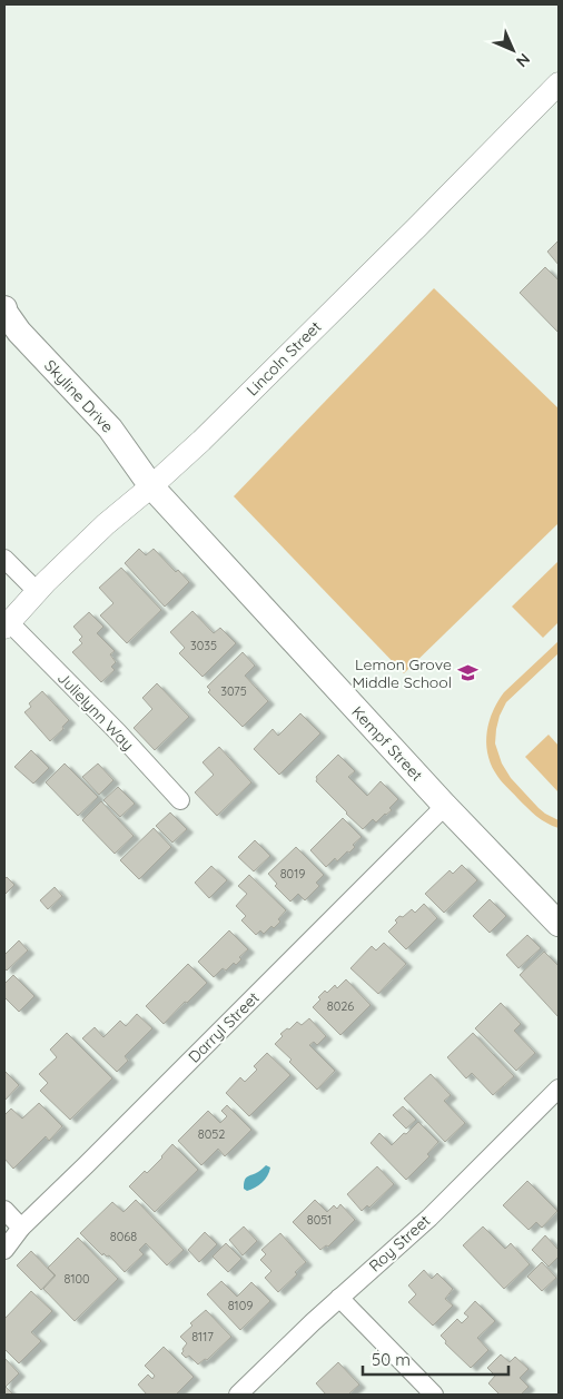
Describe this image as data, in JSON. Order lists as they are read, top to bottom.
{
  "streets": {
    "main road": ["Skyline Drive", "Kempf Street"],
    "street": [
      "Lincoln Street",
      "Julielynn Way",
      "Darryl Street",
      "Roy Street"
    ]
  },
  "crossings": [
    ["Lincoln Street", "Skyline Drive"],
    ["Lincoln Street", "Julielynn Way"],
    ["Lincoln Street", "Kempf Street"],
    ["Skyline Drive", "Kempf Street"],
    ["Kempf Street", "Darryl Street"]
  ],
  "places": {
    "school or university": ["Lemon Grove Middle School"]
  },
  "house_numbers": [
    "3035",
    "3075",
    "8019",
    "8026",
    "8052",
    "8051",
    "8068",
    "8100",
    "8109",
    "8117"
  ],
  "scale_bar": "50 m",
  "north": "bottom right"
}
